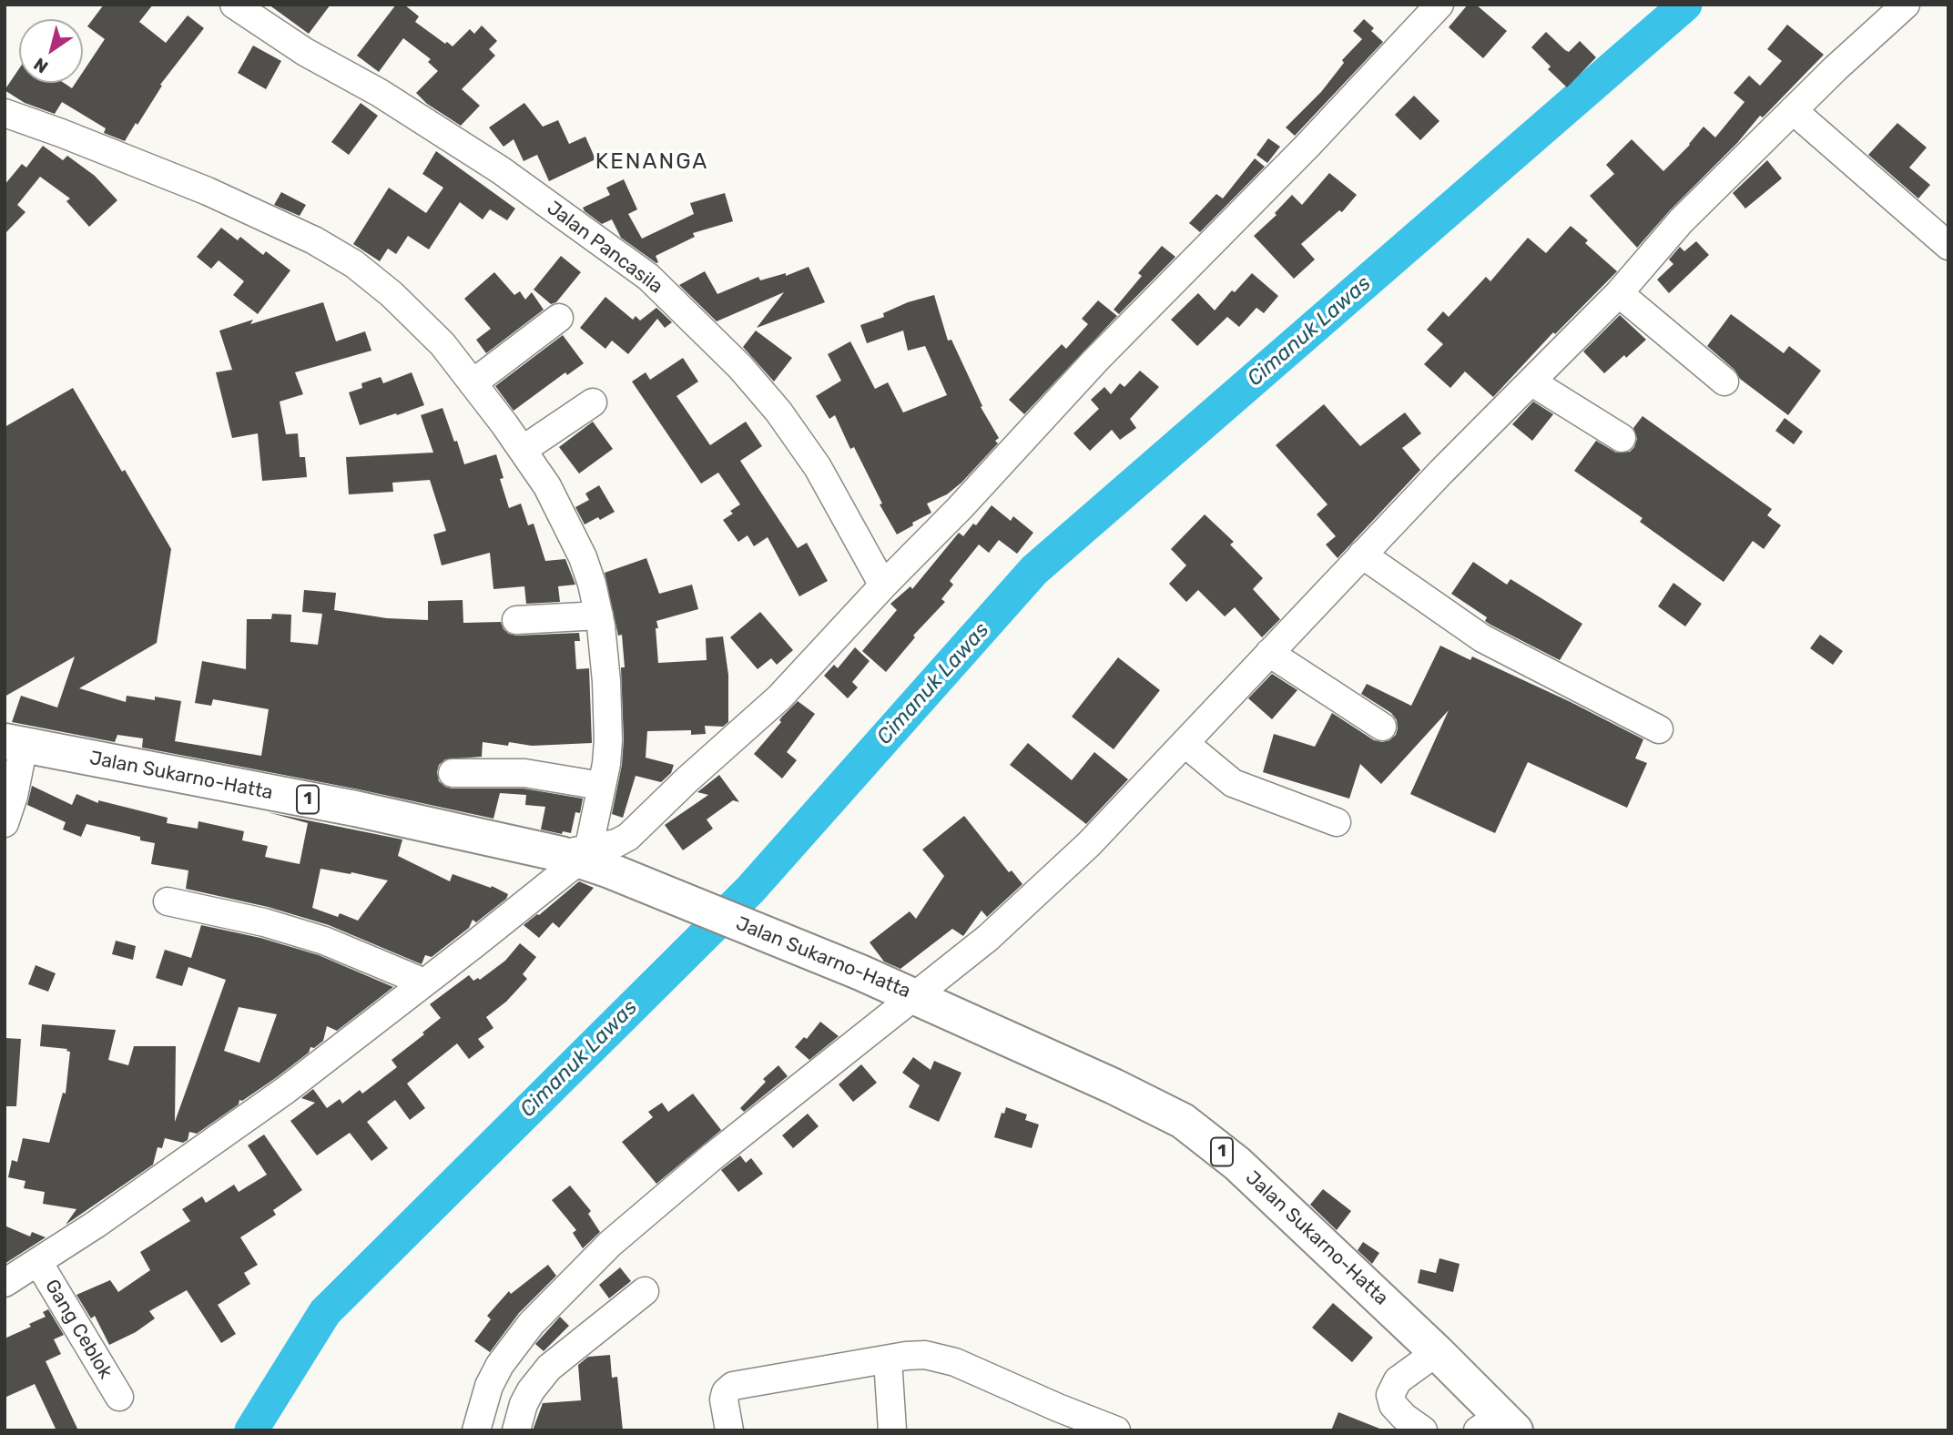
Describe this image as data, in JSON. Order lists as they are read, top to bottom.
{
  "streets": {
    "highway": ["Jalan Sukarno-Hatta", "1"],
    "street": ["Jalan Pancasila", "Gang Ceblok"]
  },
  "districts": ["KENANGA"],
  "water": ["Cimanuk Lawas"],
  "north": "bottom left"
}
